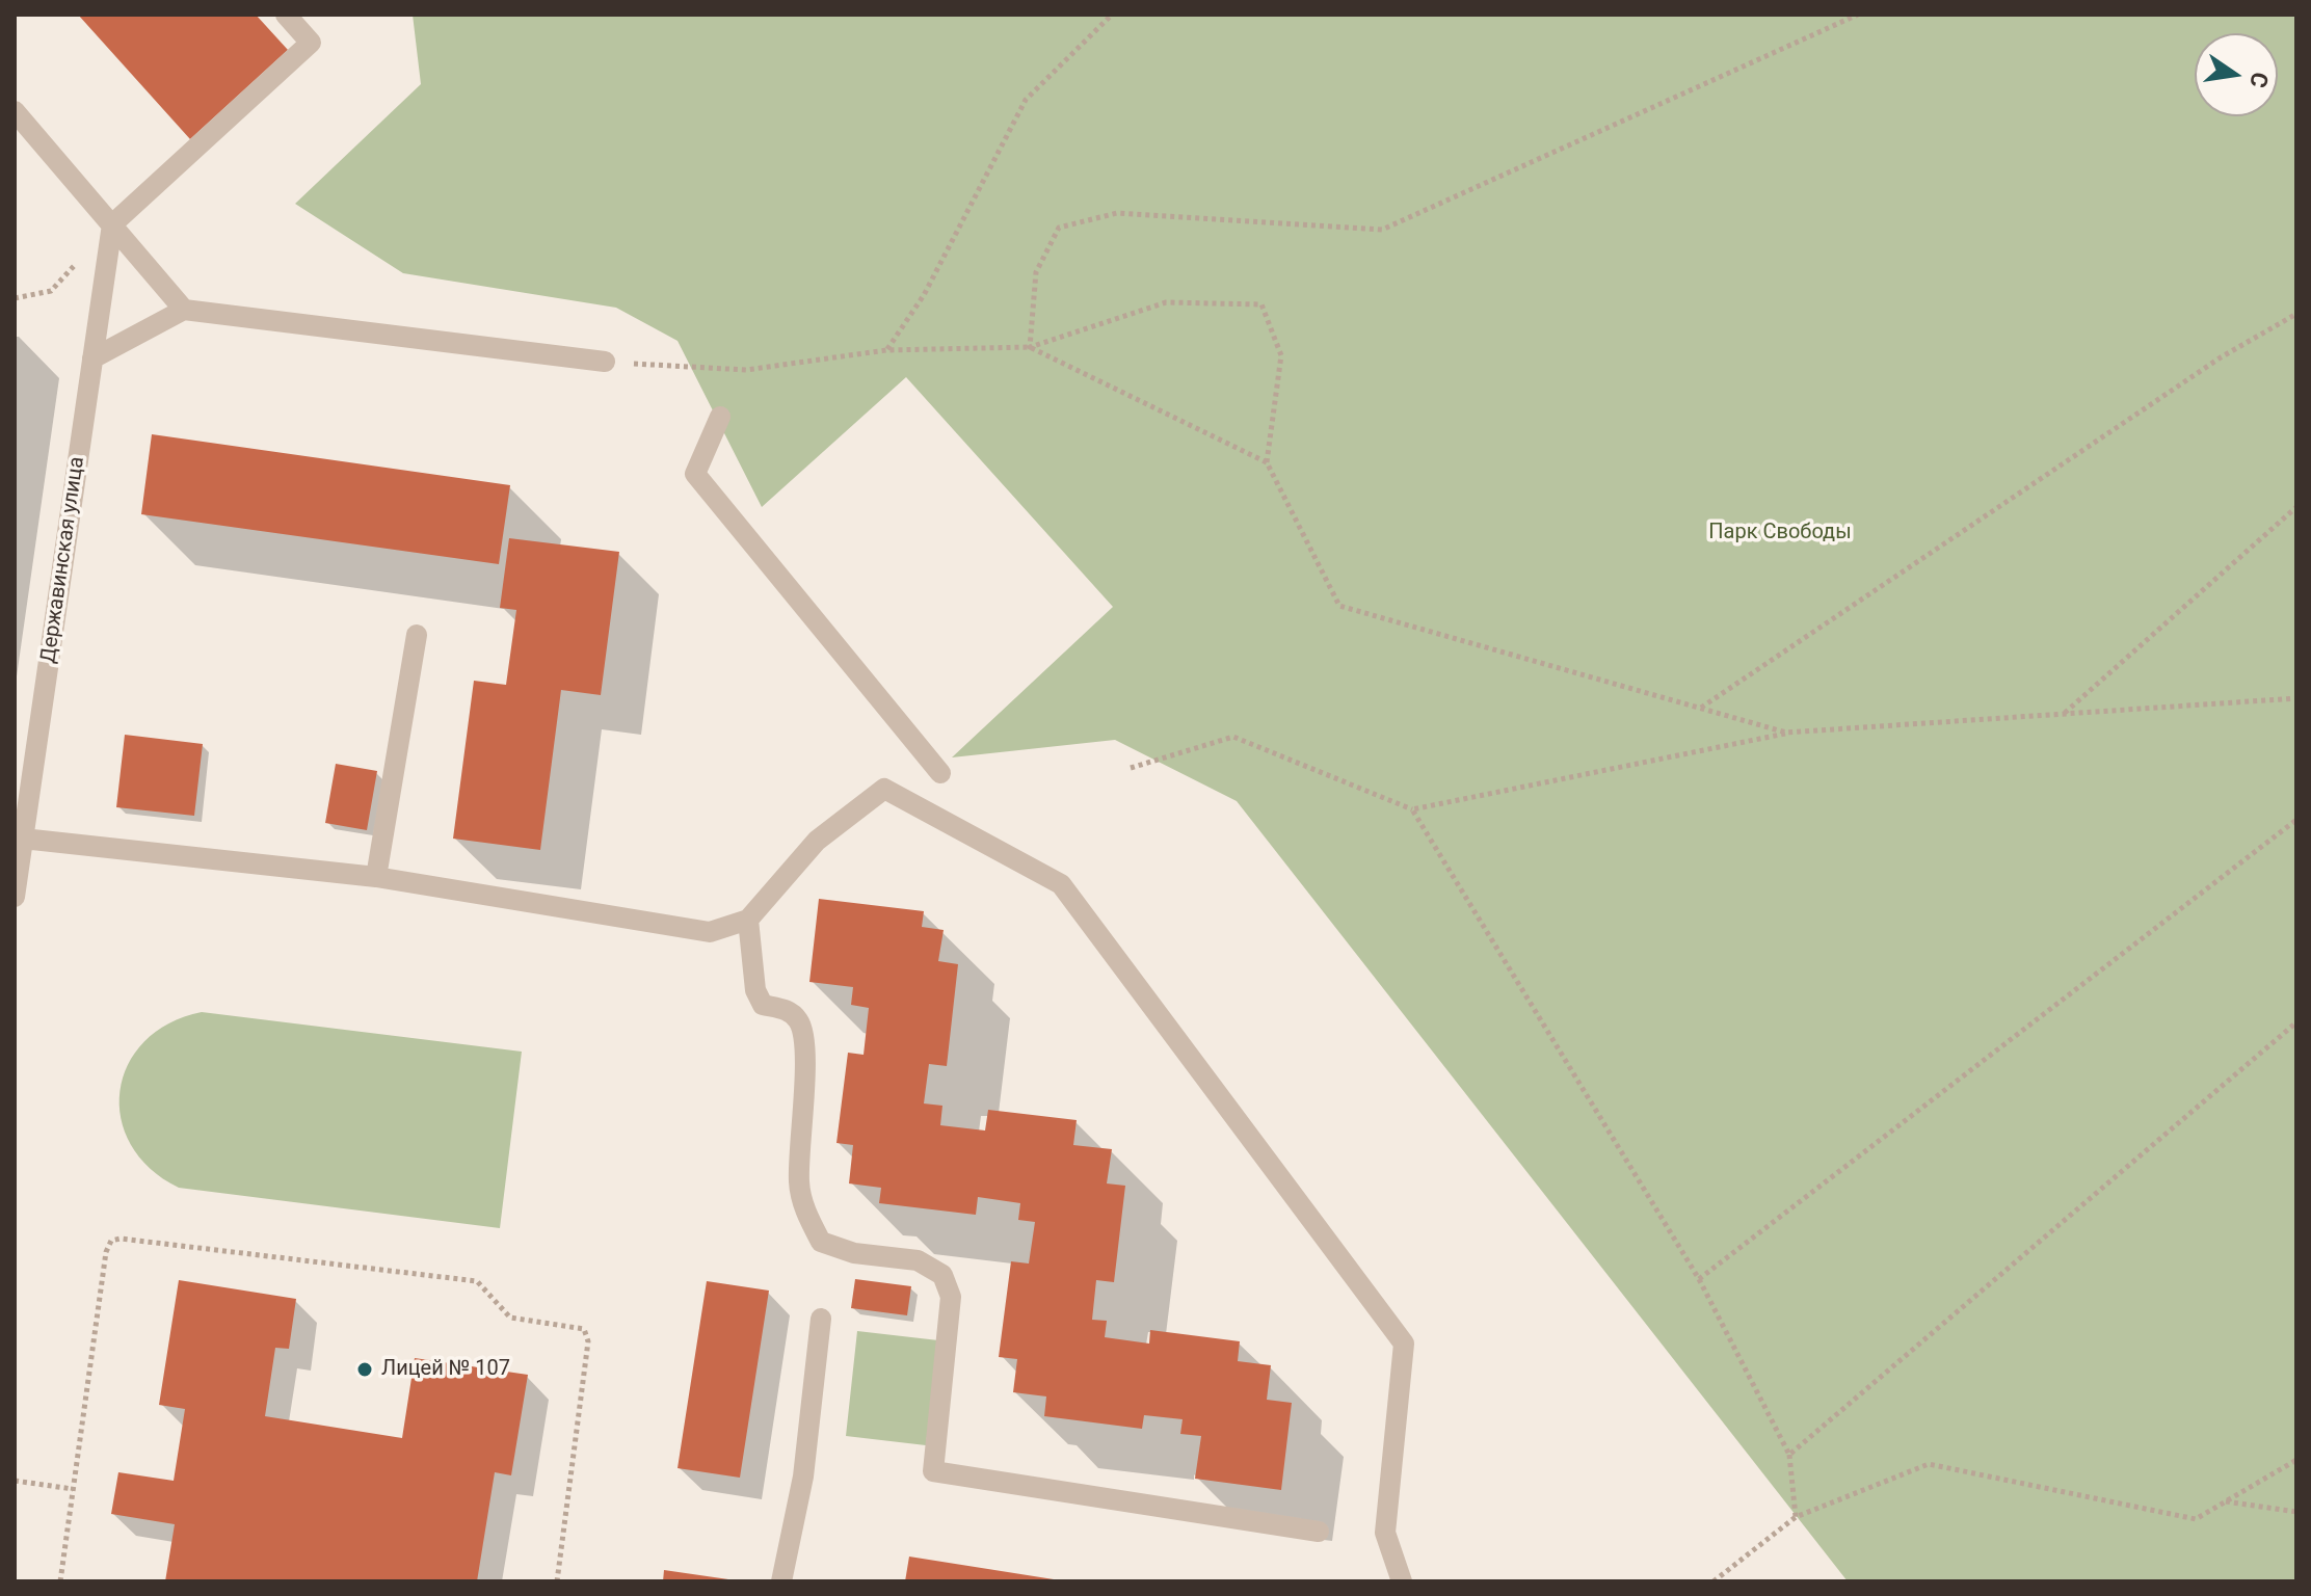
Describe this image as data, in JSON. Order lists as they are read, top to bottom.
{
  "streets": {
    "street": ["Державинская улица"]
  },
  "parks": ["Парк Свободы"],
  "places": ["Лицей № 107"],
  "north": "right"
}
